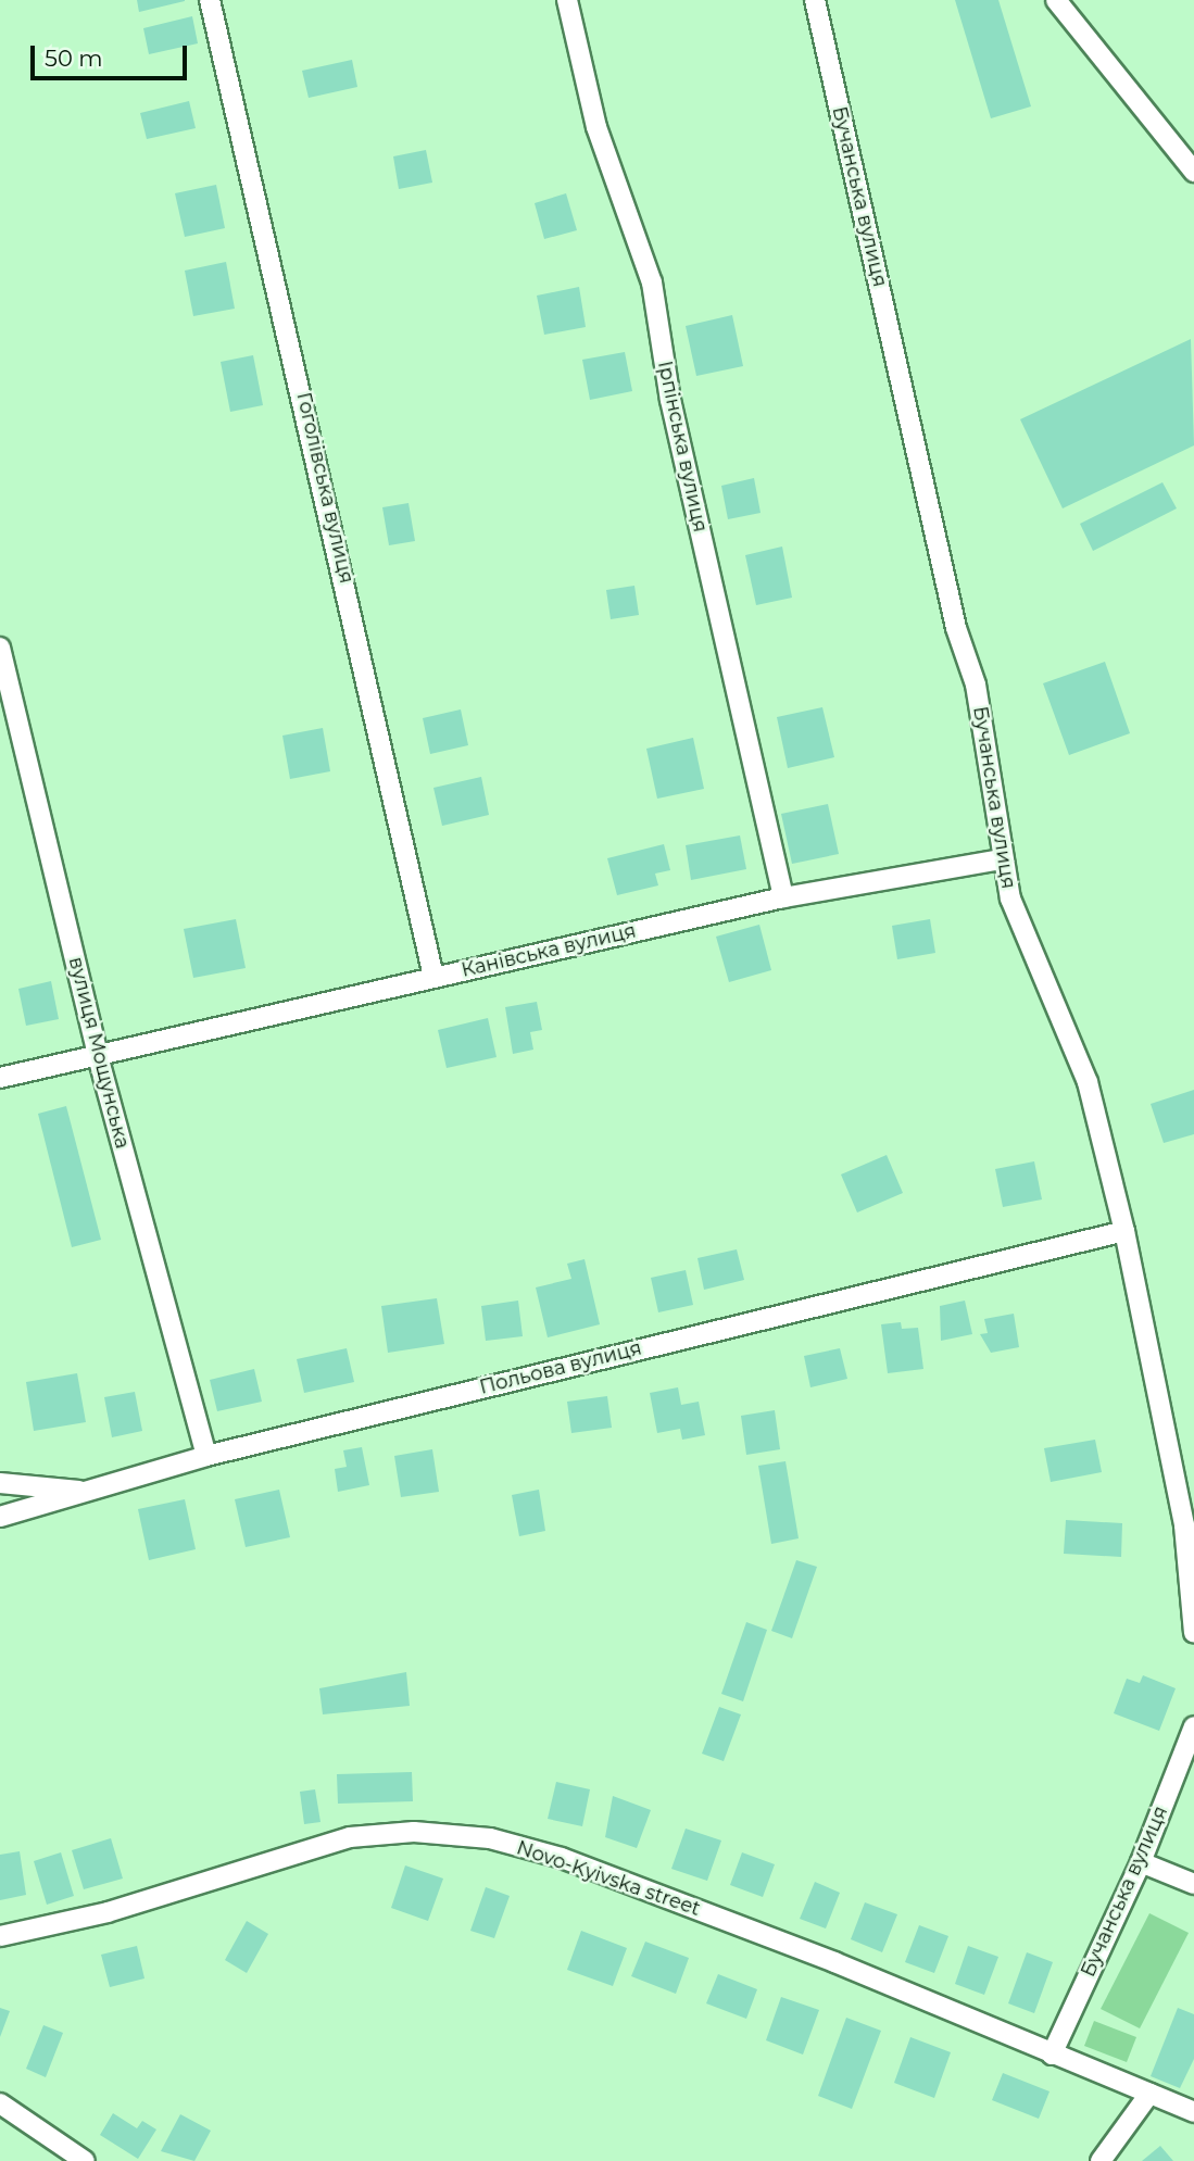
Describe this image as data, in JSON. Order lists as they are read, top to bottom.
{
  "streets": {
    "street": [
      "Бучанська вулиця",
      "Ірпінська вулиця",
      "Гоголівська вулиця",
      "Канівська вулиця",
      "вулиця Мощунська",
      "Польова вулиця",
      "Novo-Kyivska street"
    ]
  },
  "crossings": [
    ["Бучанська вулиця", "Канівська вулиця"],
    ["Бучанська вулиця", "Польова вулиця"],
    ["Бучанська вулиця", "Novo-Kyivska street"],
    ["Ірпінська вулиця", "Канівська вулиця"],
    ["Гоголівська вулиця", "Канівська вулиця"],
    ["Канівська вулиця", "вулиця Мощунська"],
    ["вулиця Мощунська", "Польова вулиця"]
  ],
  "scale_bar": "50 m"
}
